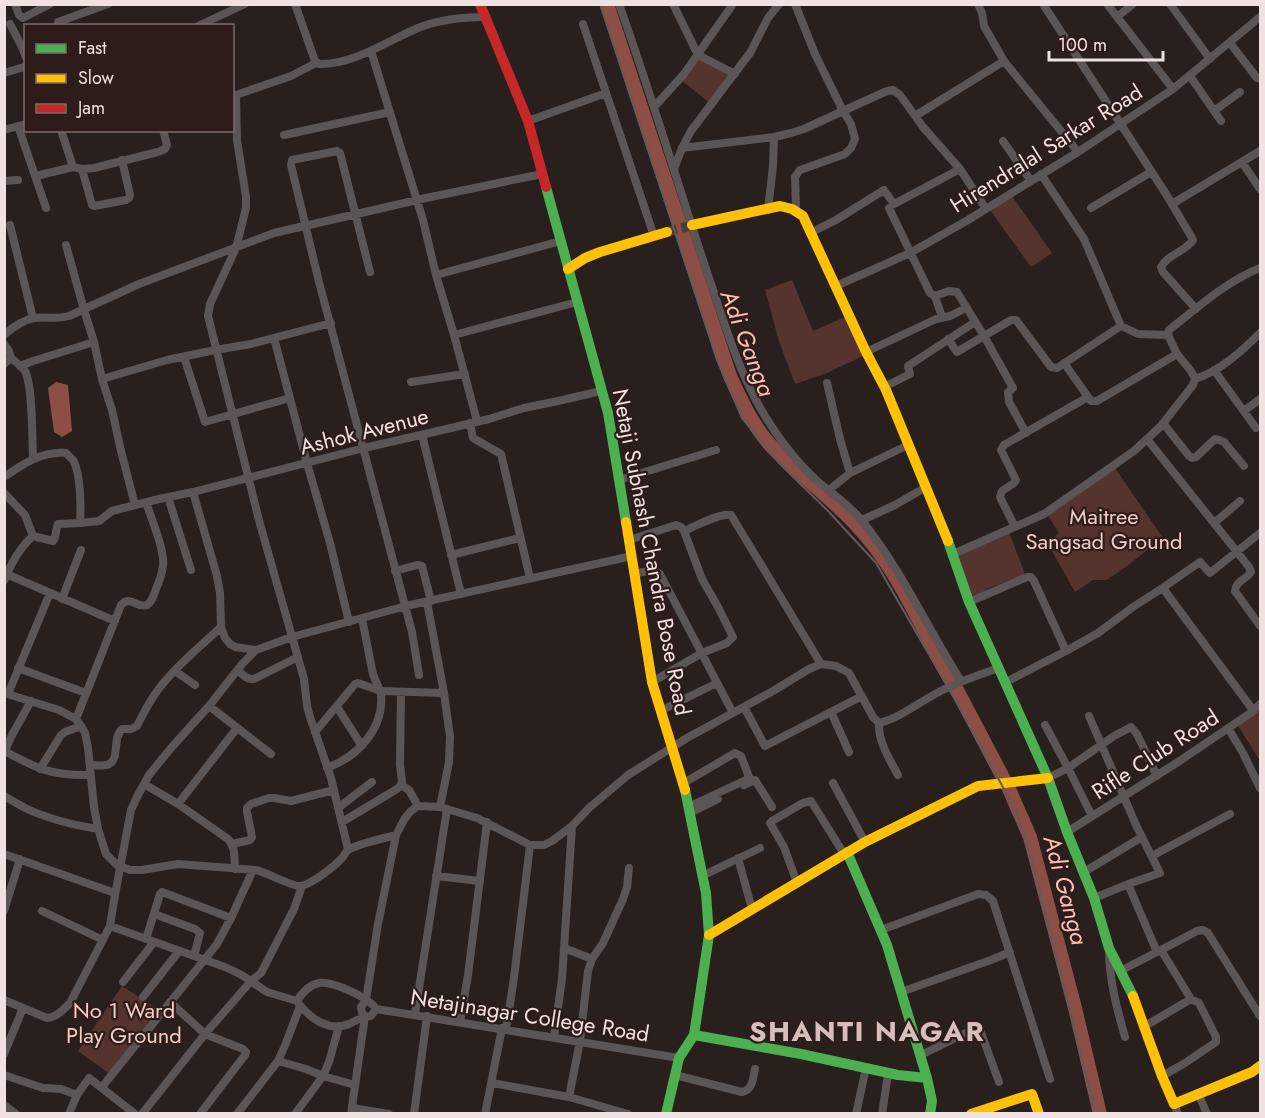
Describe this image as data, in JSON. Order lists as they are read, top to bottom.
{
  "streets": {
    "street": [
      "Hirendralal Sarkar Road",
      "Ashok Avenue",
      "Netaji Subhash Chandra Bose Road",
      "Rifle Club Road",
      "Netajinagar College Road"
    ]
  },
  "crossings": [
    ["Ashok Avenue", "Netaji Subhash Chandra Bose Road"],
    ["Netaji Subhash Chandra Bose Road", "Netajinagar College Road"]
  ],
  "districts": ["SHANTI NAGAR"],
  "water": ["Adi Ganga"],
  "parks": ["Maitree Sangsad Ground", "No 1 Ward Play Ground"],
  "legend": ["Fast", "Slow", "Jam"],
  "scale_bar": "100 m"
}
